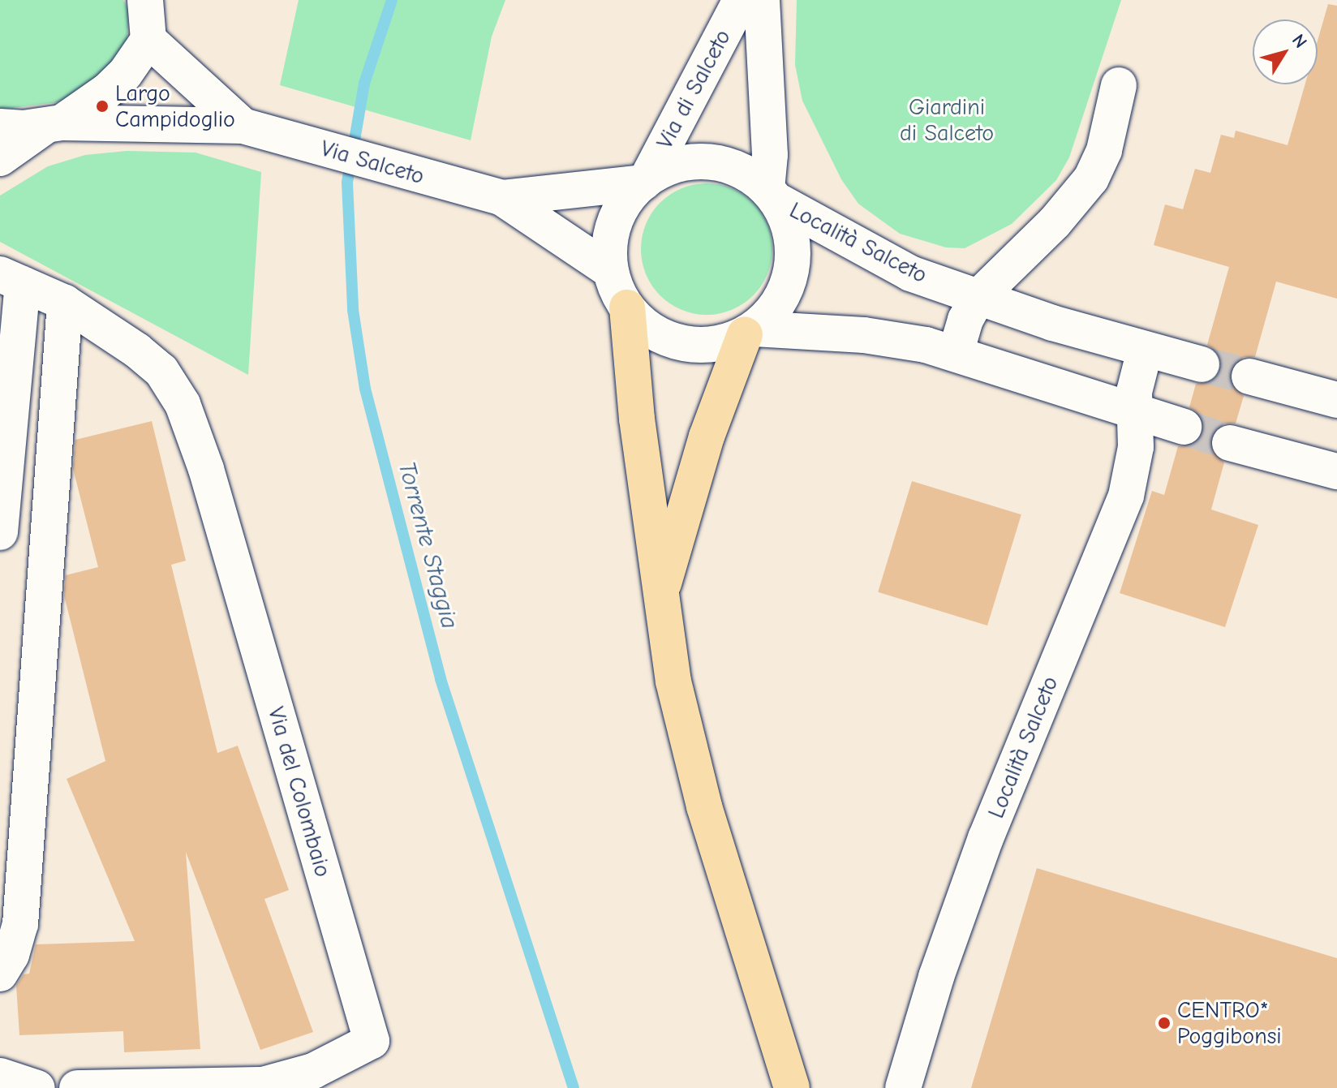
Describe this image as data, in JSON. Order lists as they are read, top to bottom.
{
  "streets": {
    "street": [
      "Via di Salceto",
      "Via Salceto",
      "Località Salceto",
      "Via del Colombaio"
    ]
  },
  "crossings": [
    ["Via di Salceto", "Via Salceto"],
    ["Via di Salceto", "Località Salceto"],
    ["Via Salceto", "Località Salceto"]
  ],
  "water": ["Torrente Staggia"],
  "parks": ["Giardini di Salceto"],
  "places": ["Largo Campidoglio", "CENTRO* Poggibonsi"],
  "north": "top right"
}
